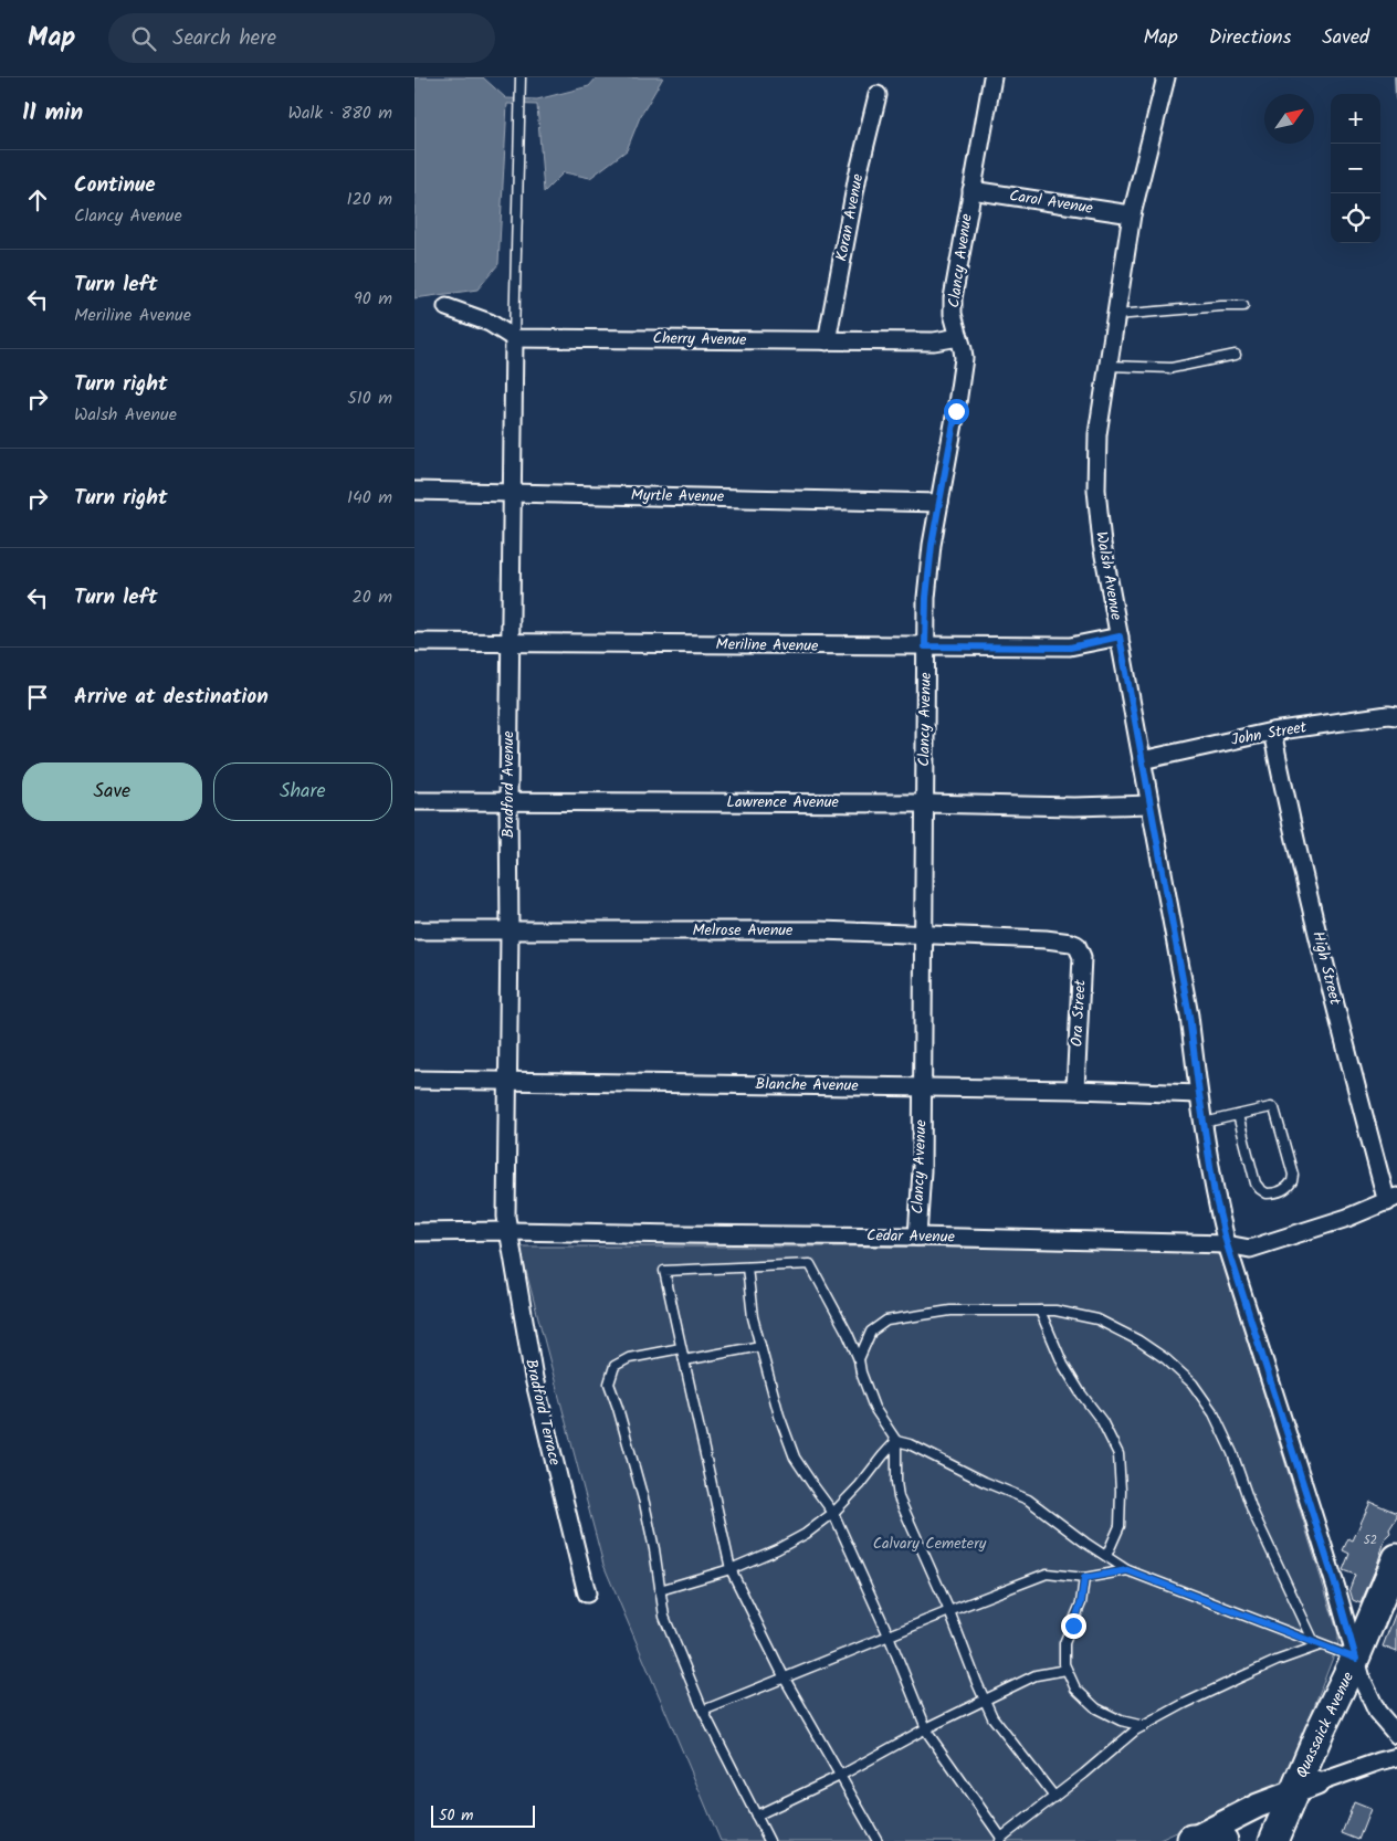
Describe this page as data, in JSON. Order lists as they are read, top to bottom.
{
  "streets": {
    "highway": ["Quassaick Avenue"],
    "street": [
      "Carol Avenue",
      "Koran Avenue",
      "Clancy Avenue",
      "Cherry Avenue",
      "Myrtle Avenue",
      "Walsh Avenue",
      "Meriline Avenue",
      "John Street",
      "Bradford Avenue",
      "Lawrence Avenue",
      "Melrose Avenue",
      "High Street",
      "Ora Street",
      "Blanche Avenue",
      "Cedar Avenue",
      "Bradford Terrace"
    ]
  },
  "crossings": [
    ["Carol Avenue", "Clancy Avenue"],
    ["Carol Avenue", "Walsh Avenue"],
    ["Koran Avenue", "Cherry Avenue"],
    ["Clancy Avenue", "Cherry Avenue"],
    ["Clancy Avenue", "Myrtle Avenue"],
    ["Clancy Avenue", "Meriline Avenue"],
    ["Clancy Avenue", "Lawrence Avenue"],
    ["Clancy Avenue", "Melrose Avenue"],
    ["Clancy Avenue", "Blanche Avenue"],
    ["Clancy Avenue", "Cedar Avenue"],
    ["Cherry Avenue", "Bradford Avenue"],
    ["Myrtle Avenue", "Bradford Avenue"],
    ["Walsh Avenue", "Meriline Avenue"],
    ["Walsh Avenue", "John Street"],
    ["Walsh Avenue", "Lawrence Avenue"],
    ["Walsh Avenue", "Blanche Avenue"],
    ["Walsh Avenue", "Cedar Avenue"],
    ["Walsh Avenue", "Quassaick Avenue"],
    ["Meriline Avenue", "Bradford Avenue"],
    ["John Street", "High Street"],
    ["Bradford Avenue", "Lawrence Avenue"],
    ["Bradford Avenue", "Melrose Avenue"],
    ["Bradford Avenue", "Blanche Avenue"],
    ["Bradford Avenue", "Cedar Avenue"],
    ["Bradford Avenue", "Bradford Terrace"],
    ["Melrose Avenue", "Ora Street"],
    ["High Street", "Cedar Avenue"],
    ["Ora Street", "Blanche Avenue"],
    ["Cedar Avenue", "Bradford Terrace"]
  ],
  "parks": ["Calvary Cemetery"],
  "house_numbers": ["52"],
  "scale_bar": "50 m",
  "north": "top right",
  "page": {
    "header": "Map",
    "search": "Search here",
    "nav": ["Map", "Directions", "Saved"],
    "heading": ["11 min", "Walk · 880 m"],
    "map_buttons": ["+", "−"],
    "list": [
      ["Continue", "Clancy Avenue", "120 m"],
      ["Turn left", "Meriline Avenue", "90 m"],
      ["Turn right", "Walsh Avenue", "510 m"],
      ["Turn right", "140 m"],
      ["Turn left", "20 m"],
      "Arrive at destination"
    ],
    "buttons": ["Save", "Share"],
    "scale": "50 m"
  }
}
